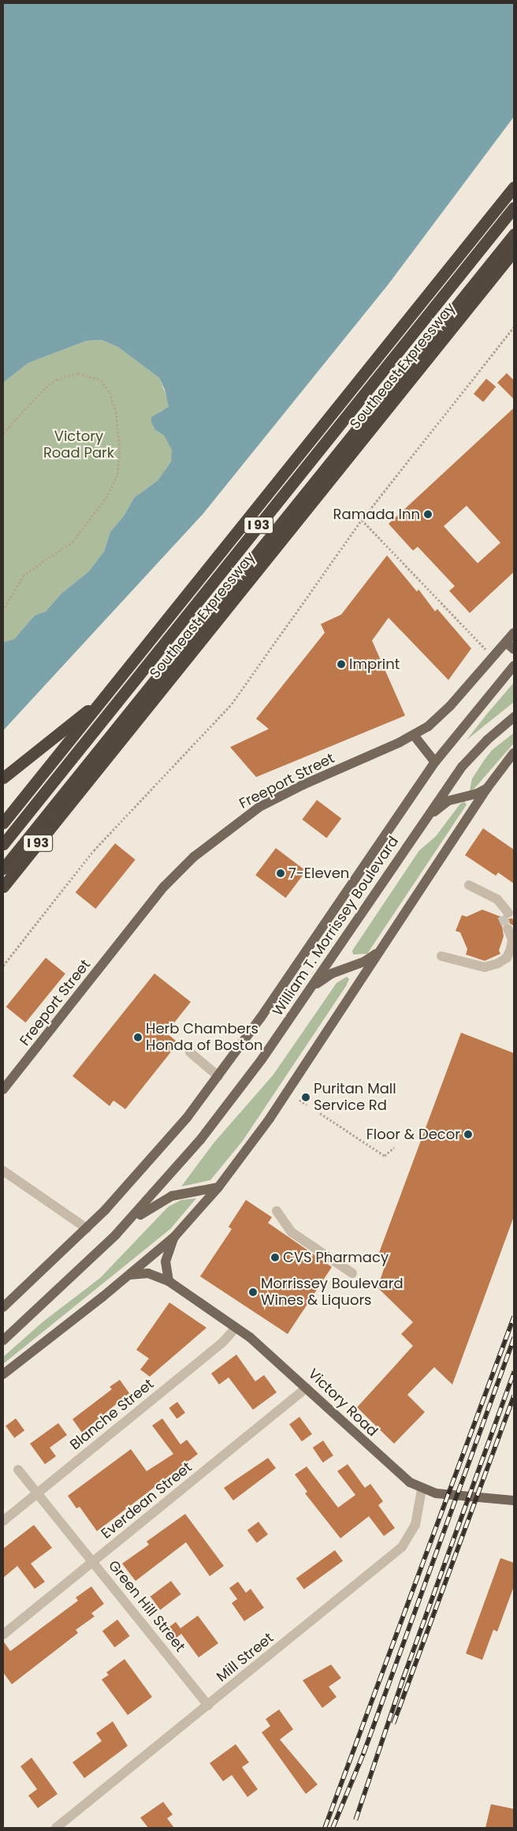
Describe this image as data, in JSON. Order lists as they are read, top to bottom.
{
  "streets": {
    "highway": ["Southeast Expressway", "I 93"],
    "main road": ["Freeport Street", "William T. Morrissey Boulevard", "Victory Road"],
    "street": [
      "Blanche Street",
      "Everdean Street",
      "Green Hill Street",
      "Mill Street"
    ]
  },
  "crossings": [
    ["Victory Road", "Blanche Street"],
    ["Victory Road", "Everdean Street"],
    ["Victory Road", "Mill Street"],
    ["Blanche Street", "Green Hill Street"],
    ["Everdean Street", "Green Hill Street"],
    ["Green Hill Street", "Mill Street"]
  ],
  "parks": ["Victory Road Park"],
  "places": [
    "Ramada Inn",
    "Imprint",
    "7-Eleven",
    "Herb Chambers Honda of Boston",
    "Puritan Mall Service Rd",
    "Floor & Decor",
    "CVS Pharmacy",
    "Morrissey Boulevard Wines & Liquors"
  ]
}
